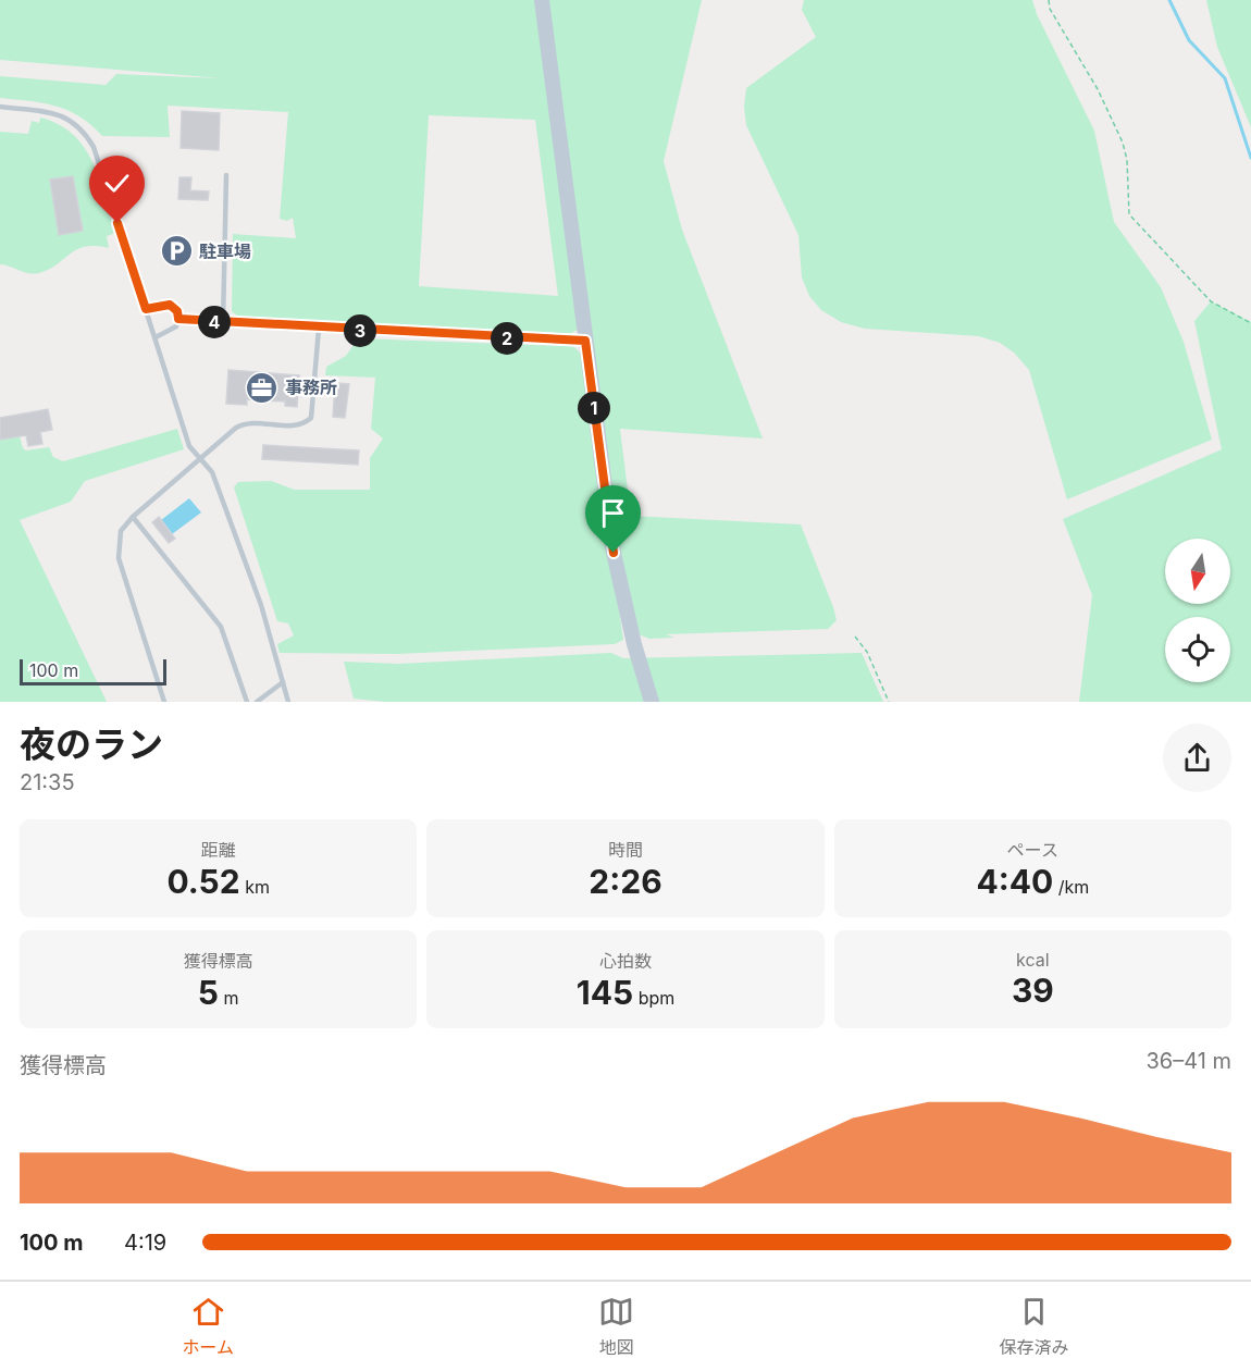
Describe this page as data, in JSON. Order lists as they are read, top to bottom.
{
  "places": {
    "parking": ["駐車場"],
    "office": ["事務所"]
  },
  "scale_bar": "100 m",
  "north": "bottom",
  "page": {
    "pins": [
      "4",
      "3",
      "2",
      "1"
    ],
    "scale": "100 m",
    "heading": ["夜のラン", "21:35"],
    "stats": [
      ["距離", "0.52 km"],
      ["時間", "2:26"],
      ["ペース", "4:40 /km"],
      ["獲得標高", "5 m"],
      ["心拍数", "145 bpm"],
      ["kcal", "39"]
    ],
    "chart": ["獲得標高", "36–41 m"],
    "list": [
      {
        "name": "100 m",
        "note": "4:19"
      }
    ],
    "tabs": ["ホーム", "地図", "保存済み"]
  }
}
